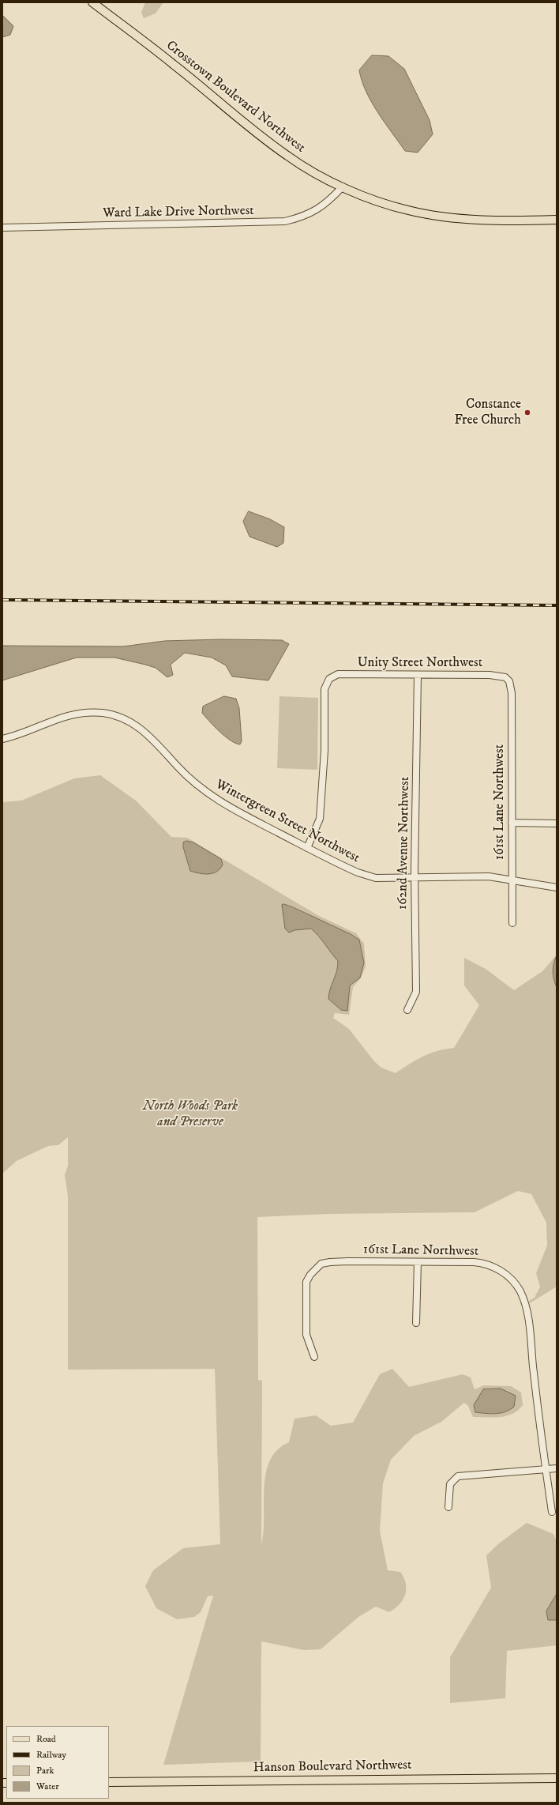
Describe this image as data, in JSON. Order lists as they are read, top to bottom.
{
  "streets": {
    "main road": ["Crosstown Boulevard Northwest", "Hanson Boulevard Northwest"],
    "street": [
      "Ward Lake Drive Northwest",
      "Unity Street Northwest",
      "161st Lane Northwest",
      "Wintergreen Street Northwest",
      "162nd Avenue Northwest"
    ]
  },
  "crossings": [
    ["Crosstown Boulevard Northwest", "Ward Lake Drive Northwest"],
    ["Unity Street Northwest", "161st Lane Northwest"],
    ["Unity Street Northwest", "Wintergreen Street Northwest"],
    ["Unity Street Northwest", "162nd Avenue Northwest"],
    ["161st Lane Northwest", "Wintergreen Street Northwest"],
    ["Wintergreen Street Northwest", "162nd Avenue Northwest"]
  ],
  "parks": ["North Woods Park and Preserve"],
  "places": ["Constance Free Church"],
  "legend": [
    "Road",
    "Railway",
    "Park",
    "Water"
  ]
}
